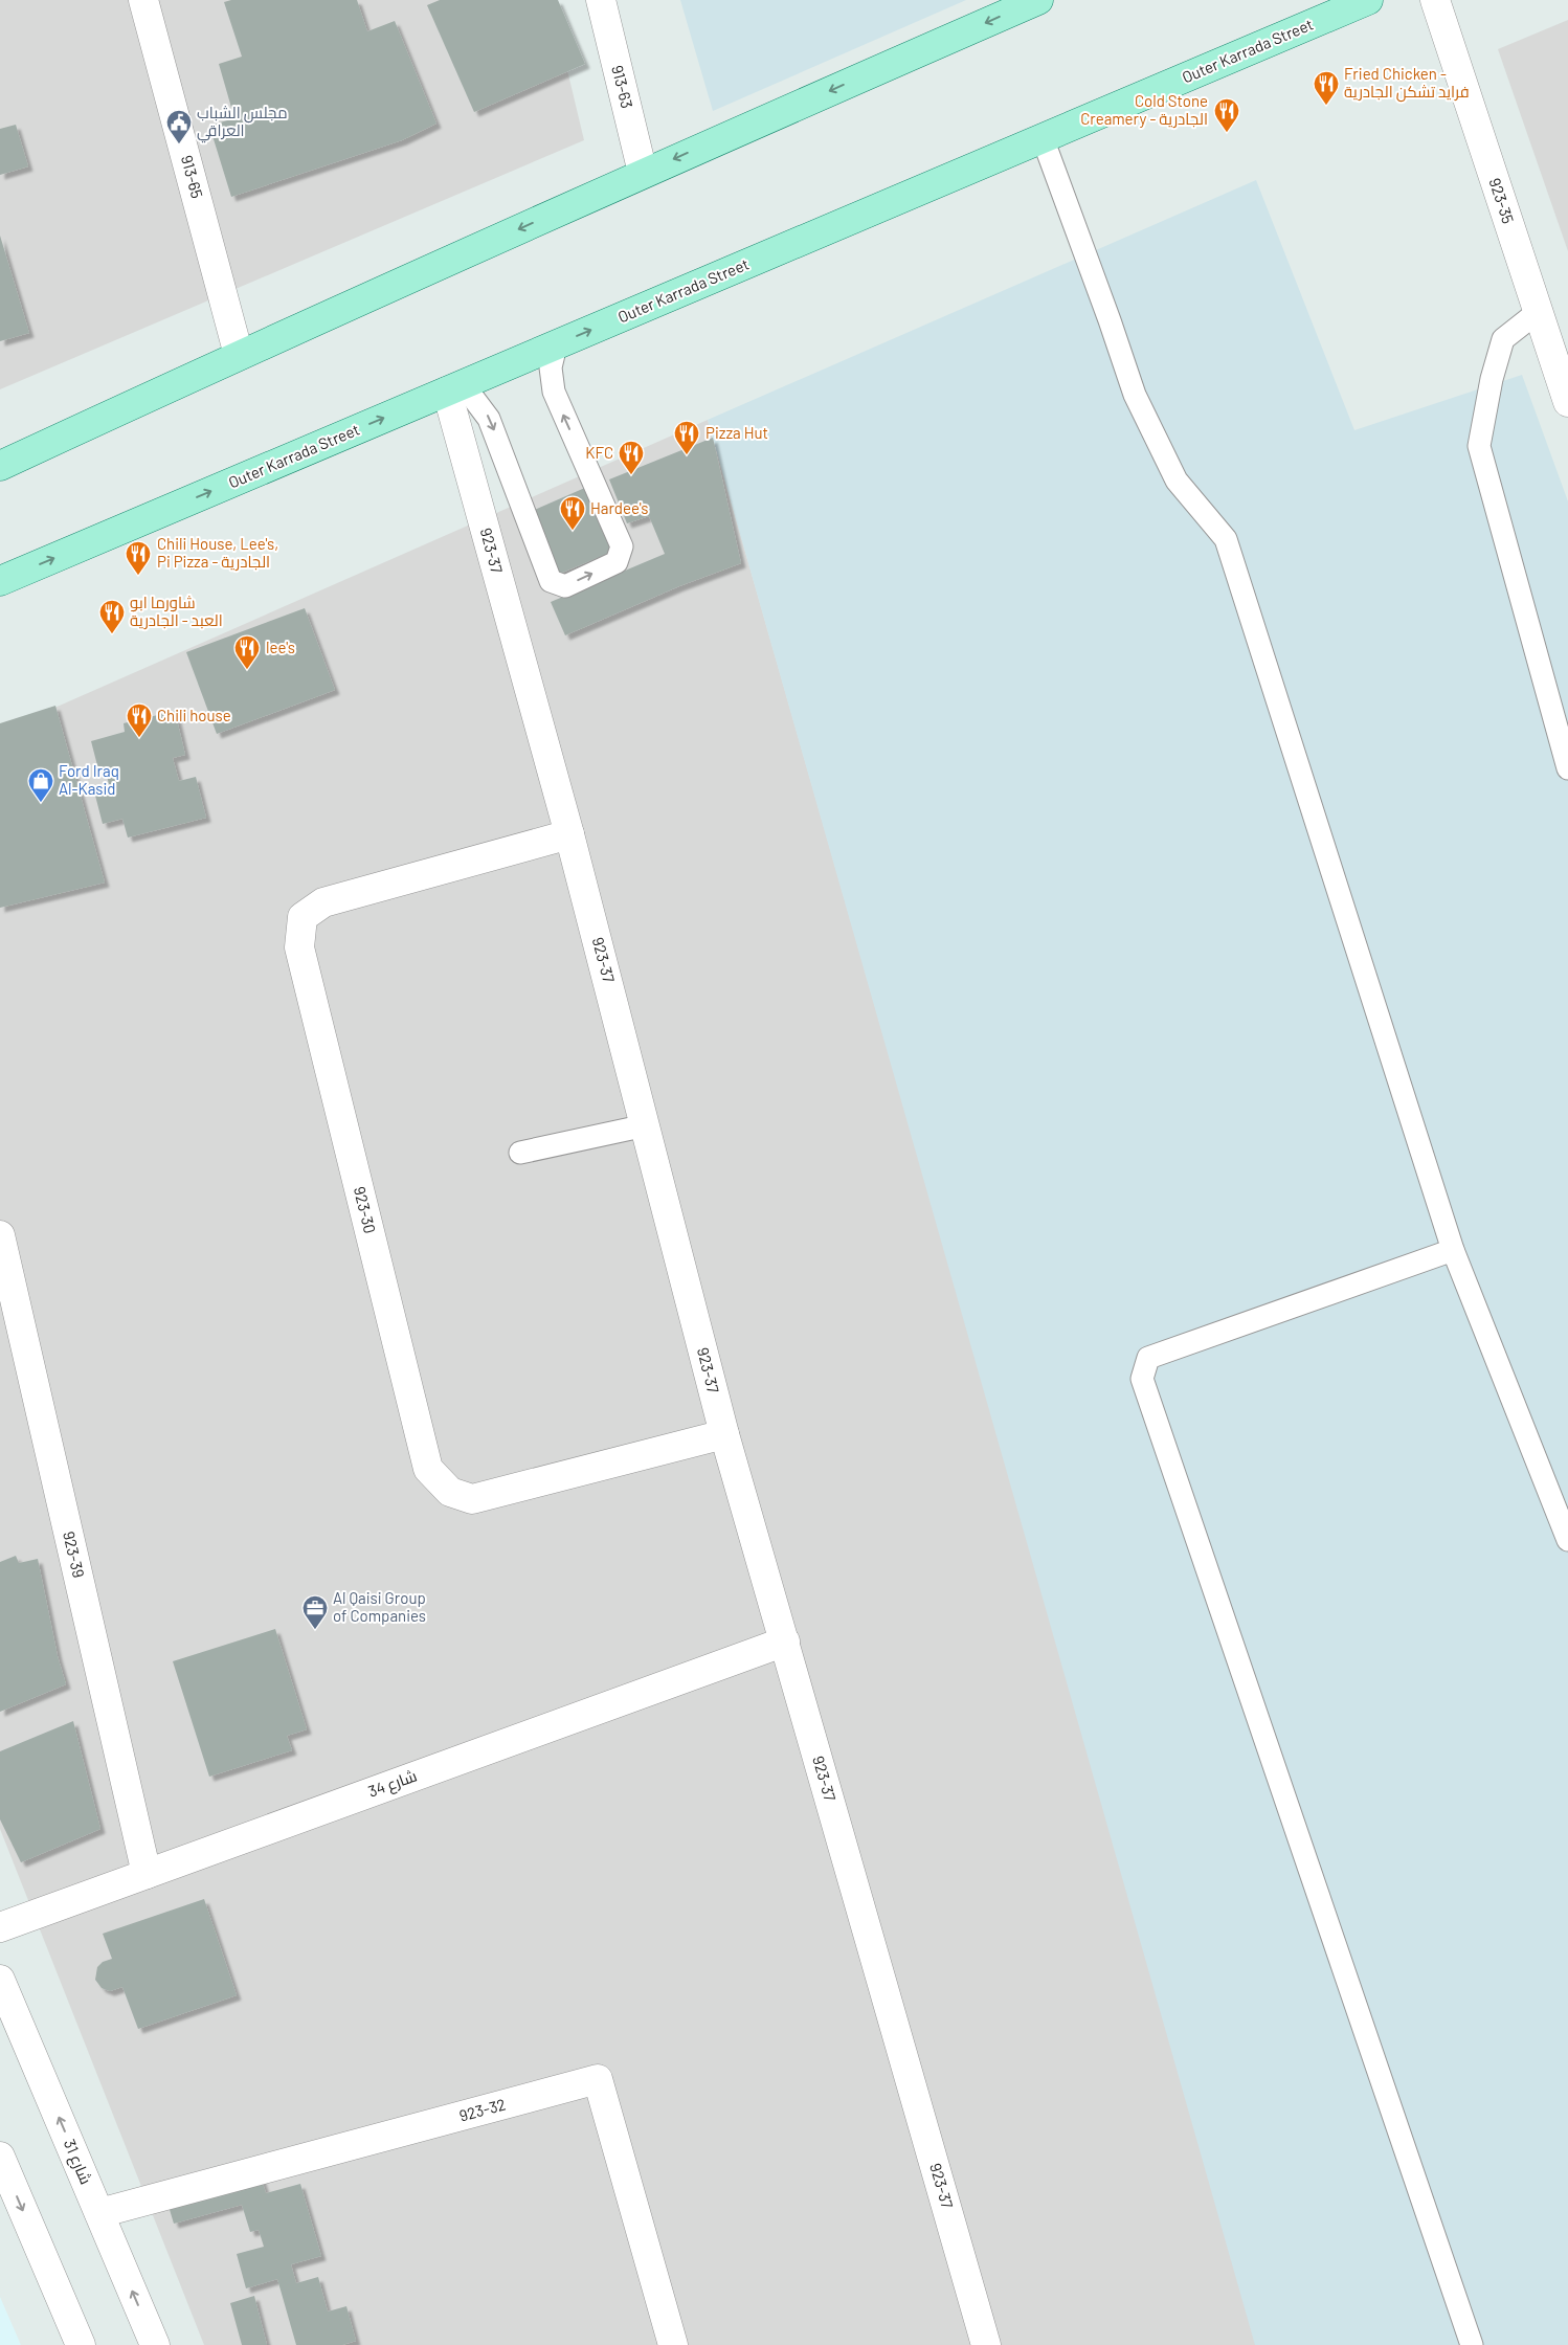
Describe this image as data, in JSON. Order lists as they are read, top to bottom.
{
  "streets": {
    "main road": ["Outer Karrada Street"],
    "street": [
      "913-63",
      "913-65",
      "923-35",
      "923-37",
      "923-30",
      "923-39",
      "شارع 34",
      "923-32",
      "شارع 31"
    ]
  },
  "crossings": [
    ["Outer Karrada Street", "923-37"],
    ["923-37", "923-30"],
    ["923-37", "شارع 34"],
    ["923-39", "شارع 34"],
    ["923-32", "شارع 31"]
  ],
  "places": {
    "restaurant": [
      "Fried Chicken - فرايد تشكن الجادرية",
      "Cold Stone Creamery - الجادرية",
      "Pizza Hut",
      "KFC",
      "Hardee's",
      "Chili House, Lee's, Pi Pizza - الجادرية",
      "شاورما ابو العبد - الجادرية",
      "lee's",
      "Chili house"
    ],
    "public building": ["مجلس الشباب العراقي"],
    "shop": ["Ford Iraq Al-Kasid"],
    "office": ["Al Qaisi Group of Companies"]
  }
}
